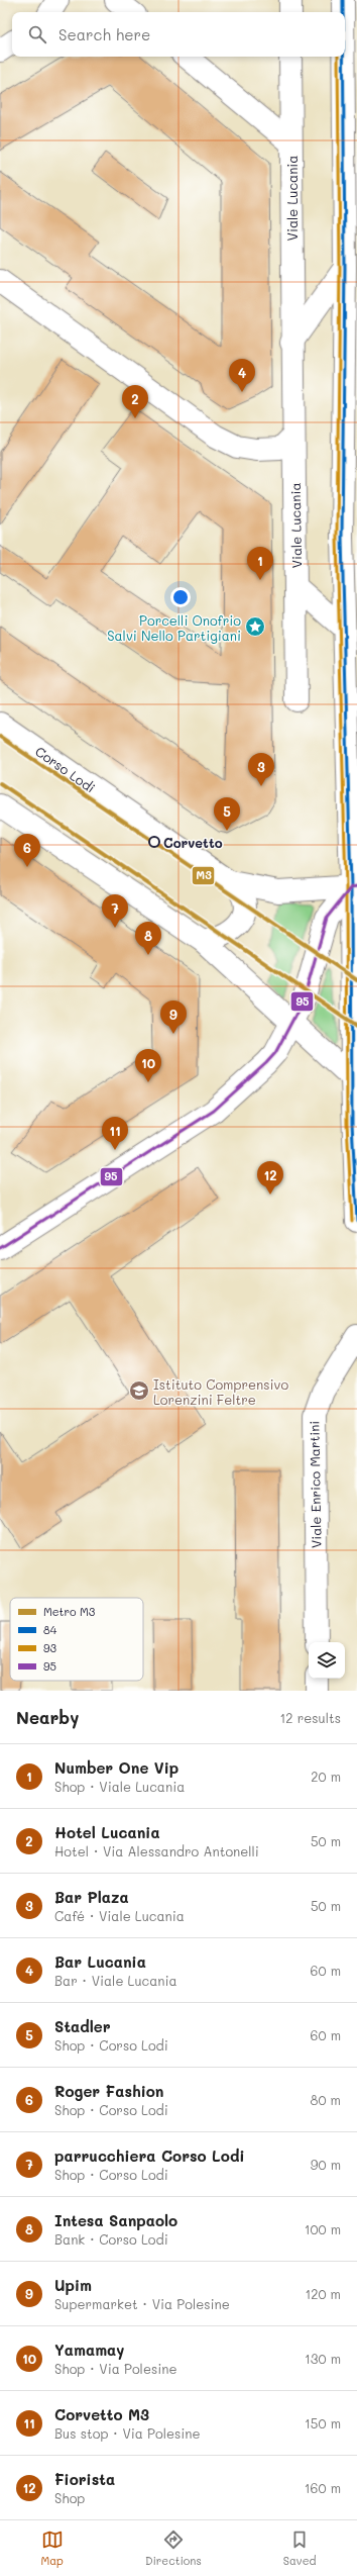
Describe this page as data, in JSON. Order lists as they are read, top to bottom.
{
  "streets": {
    "main road": ["Viale Lucania", "Corso Lodi", "Viale Enrico Martini"]
  },
  "places": {
    "place": ["Porcelli Onofrio Salvi Nello Partigiani"],
    "other": ["Corvetto"],
    "school or university": ["Istituto Comprensivo Lorenzini Feltre"]
  },
  "lines": [
    "transit line 84",
    "transit line 93",
    "metro line M3",
    "transit line 95"
  ],
  "legend": [
    "Metro M3",
    "84",
    "93",
    "95"
  ],
  "page": {
    "search": "Search here",
    "pins": [
      "4",
      "2",
      "1",
      "3",
      "5",
      "6",
      "7",
      "8",
      "9",
      "10",
      "11",
      "12"
    ],
    "heading": ["Nearby", "12 results"],
    "list": [
      {
        "mark": "1",
        "name": "Number One Vip",
        "note": "Shop · Viale Lucania",
        "value": "20 m"
      },
      {
        "mark": "2",
        "name": "Hotel Lucania",
        "note": "Hotel · Via Alessandro Antonelli",
        "value": "50 m"
      },
      {
        "mark": "3",
        "name": "Bar Plaza",
        "note": "Café · Viale Lucania",
        "value": "50 m"
      },
      {
        "mark": "4",
        "name": "Bar Lucania",
        "note": "Bar · Viale Lucania",
        "value": "60 m"
      },
      {
        "mark": "5",
        "name": "Stadler",
        "note": "Shop · Corso Lodi",
        "value": "60 m"
      },
      {
        "mark": "6",
        "name": "Roger Fashion",
        "note": "Shop · Corso Lodi",
        "value": "80 m"
      },
      {
        "mark": "7",
        "name": "parrucchiera Corso Lodi",
        "note": "Shop · Corso Lodi",
        "value": "90 m"
      },
      {
        "mark": "8",
        "name": "Intesa Sanpaolo",
        "note": "Bank · Corso Lodi",
        "value": "100 m"
      },
      {
        "mark": "9",
        "name": "Upim",
        "note": "Supermarket · Via Polesine",
        "value": "120 m"
      },
      {
        "mark": "10",
        "name": "Yamamay",
        "note": "Shop · Via Polesine",
        "value": "130 m"
      },
      {
        "mark": "11",
        "name": "Corvetto M3",
        "note": "Bus stop · Via Polesine",
        "value": "150 m"
      },
      {
        "mark": "12",
        "name": "Fiorista",
        "note": "Shop",
        "value": "160 m"
      }
    ],
    "nav": ["Map", "Directions", "Saved"]
  }
}
